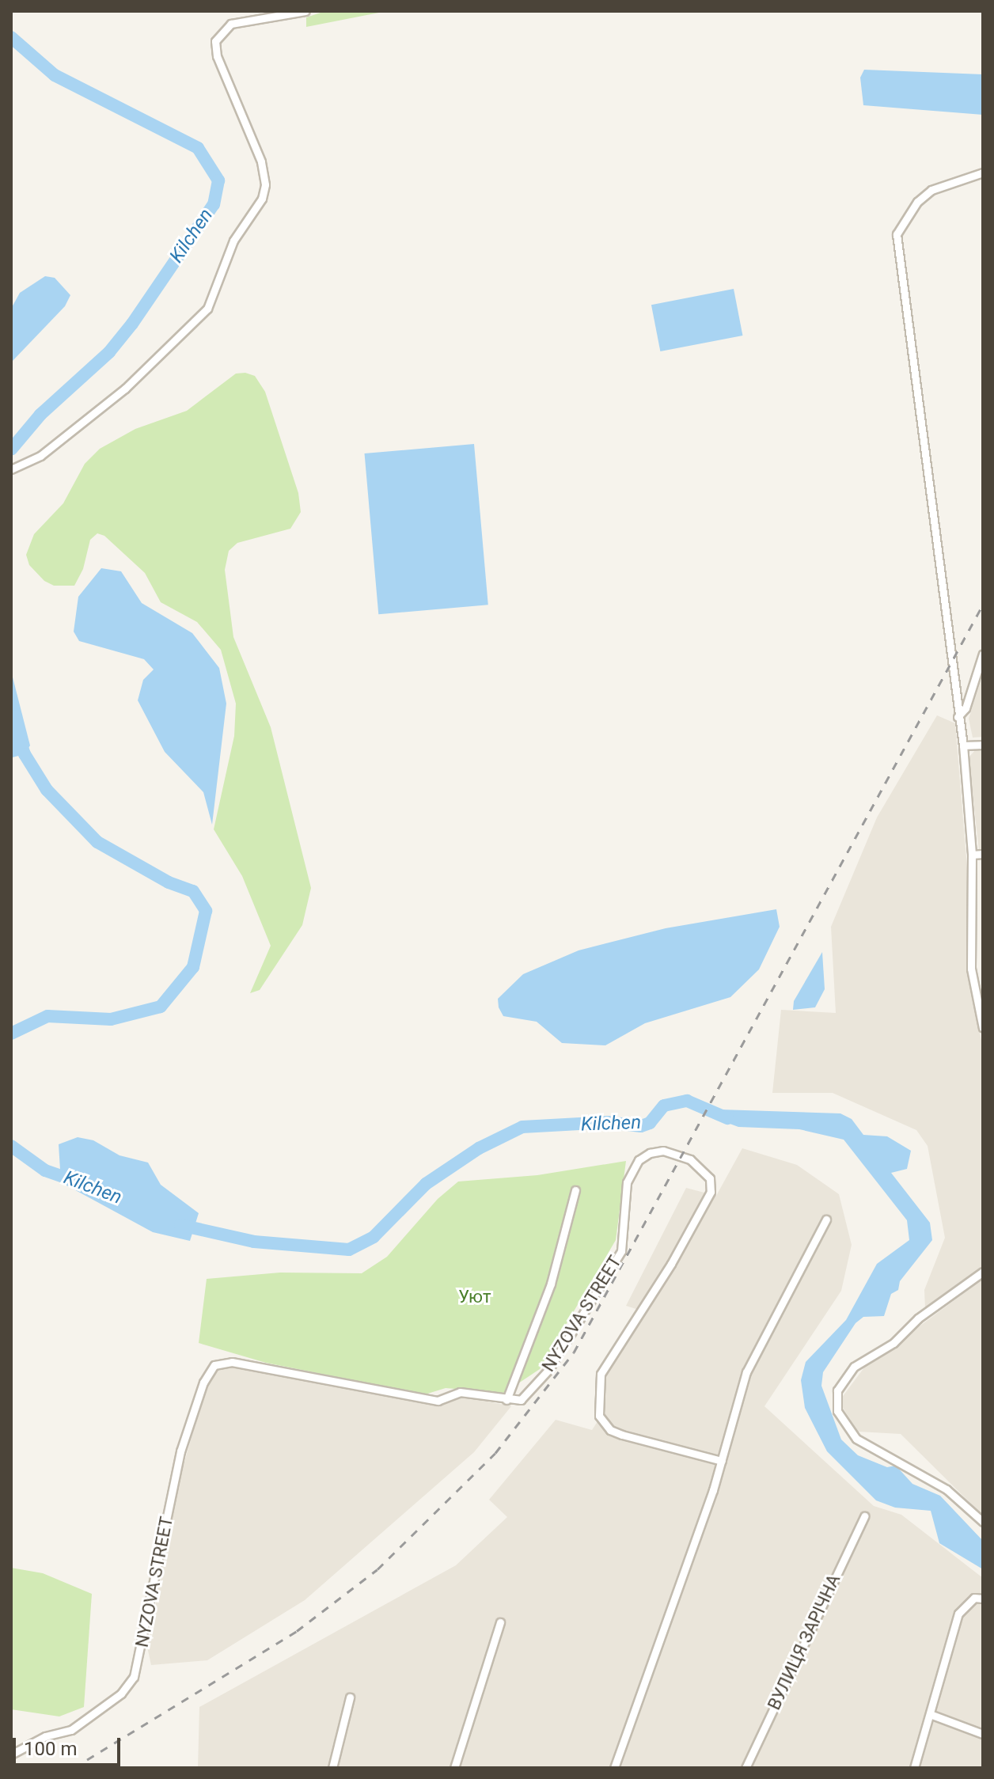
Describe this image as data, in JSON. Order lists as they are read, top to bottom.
{
  "streets": {
    "street": ["NYZOVA STREET", "ВУЛИЦЯ ЗАРІЧНА"]
  },
  "water": ["Kilchen"],
  "parks": ["Уют"],
  "scale_bar": "100 m"
}
